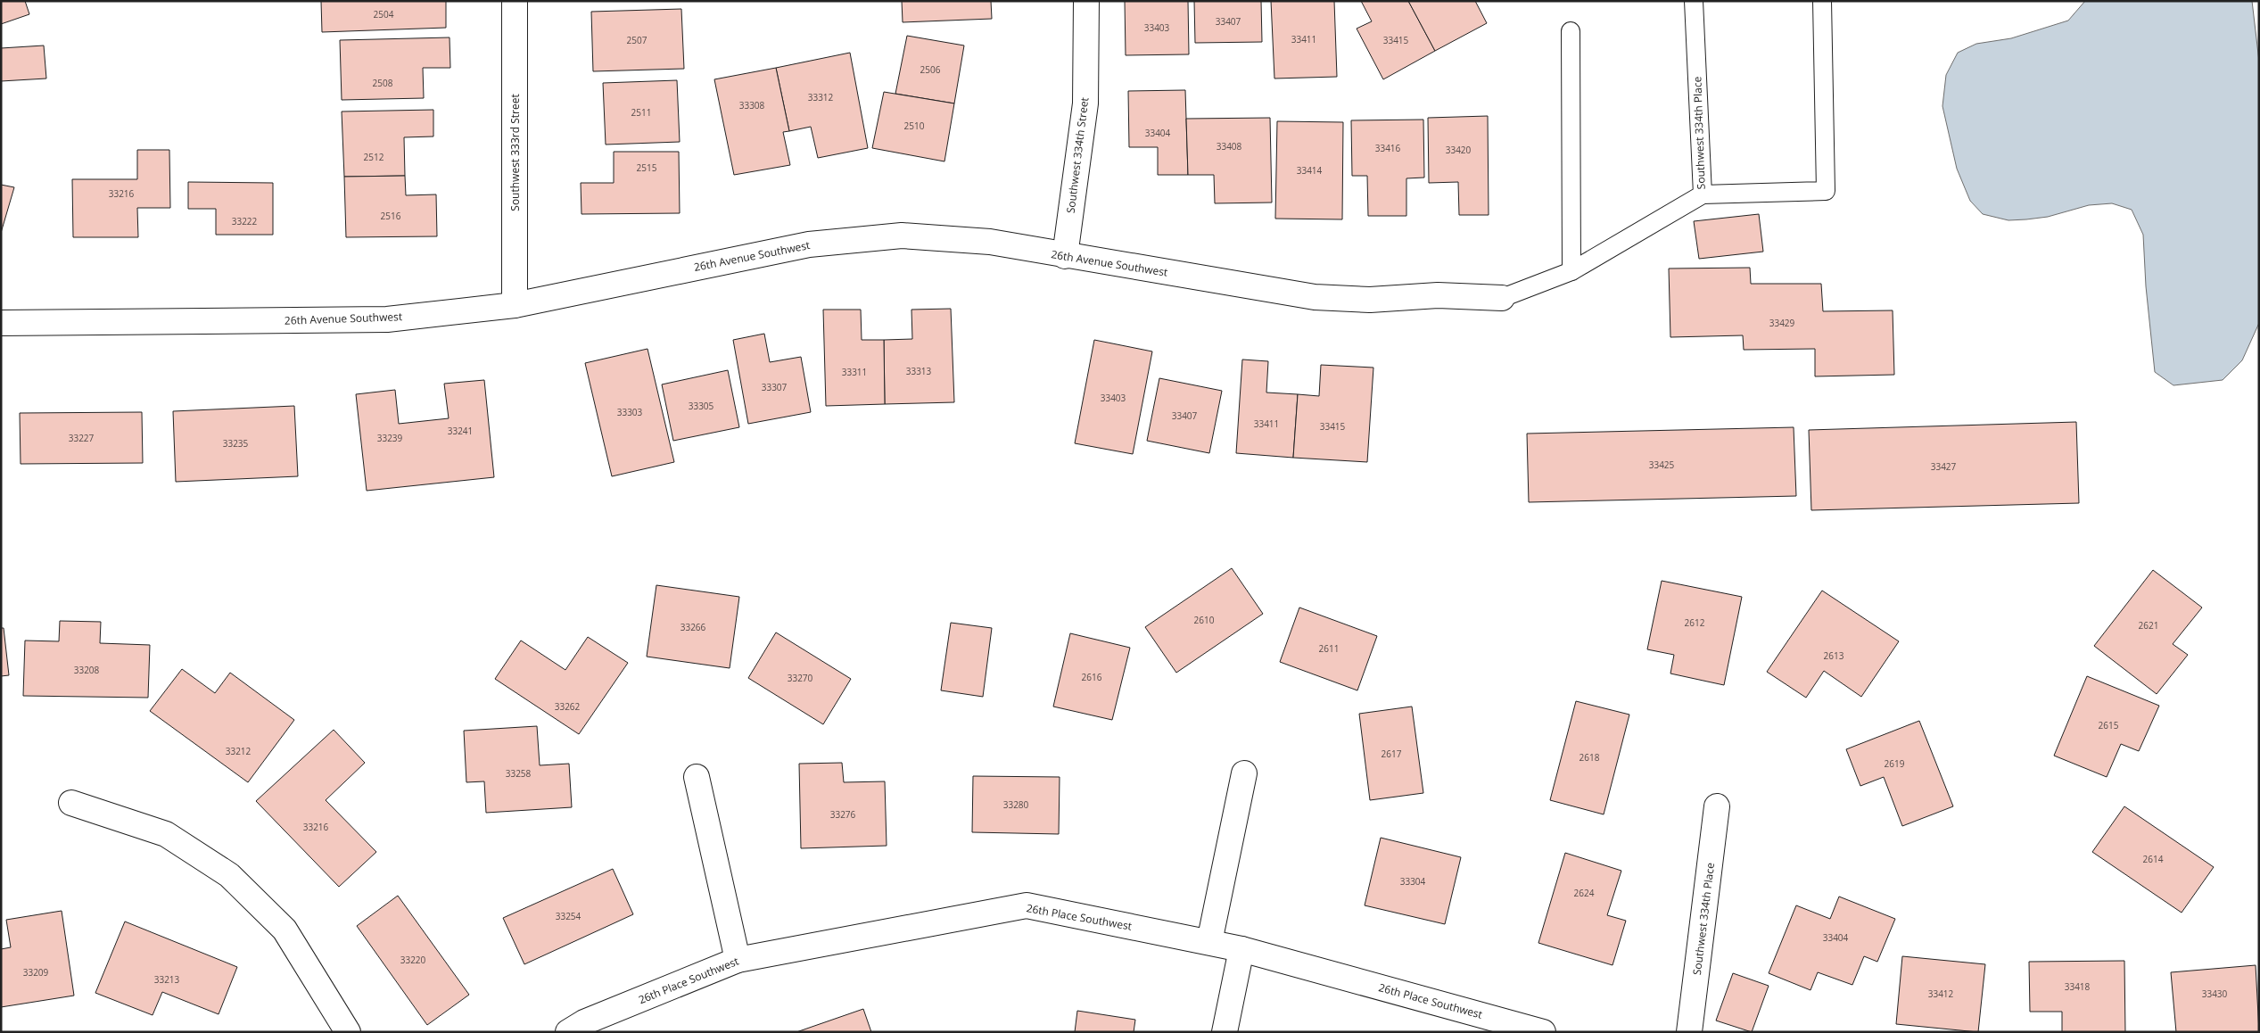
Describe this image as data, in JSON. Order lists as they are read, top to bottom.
{
  "streets": {
    "street": [
      "Southwest 334th Place",
      "Southwest 333rd Street",
      "Southwest 334th Street",
      "26th Avenue Southwest",
      "26th Place Southwest"
    ]
  },
  "crossings": [
    ["Southwest 334th Place", "26th Avenue Southwest"],
    ["Southwest 333rd Street", "26th Avenue Southwest"],
    ["Southwest 334th Street", "26th Avenue Southwest"]
  ],
  "house_numbers": [
    "2504",
    "33407",
    "33403",
    "33411",
    "2507",
    "33415",
    "2506",
    "2508",
    "33312",
    "33308",
    "2511",
    "2510",
    "33404",
    "33408",
    "33416",
    "33420",
    "2512",
    "2515",
    "33414",
    "33216",
    "2516",
    "33222",
    "33429",
    "33313",
    "33311",
    "33307",
    "33403",
    "33305",
    "33303",
    "33407",
    "33411",
    "33415",
    "33241",
    "33227",
    "33239",
    "33235",
    "33425",
    "33427",
    "2610",
    "2612",
    "2621",
    "33266",
    "2611",
    "2613",
    "33208",
    "2616",
    "33270",
    "33262",
    "2615",
    "33212",
    "2617",
    "2618",
    "2619",
    "33258",
    "33280",
    "33276",
    "33216",
    "2614",
    "33304",
    "2624",
    "33254",
    "33404",
    "33220",
    "33209",
    "33213",
    "33418",
    "33412",
    "33430"
  ]
}
